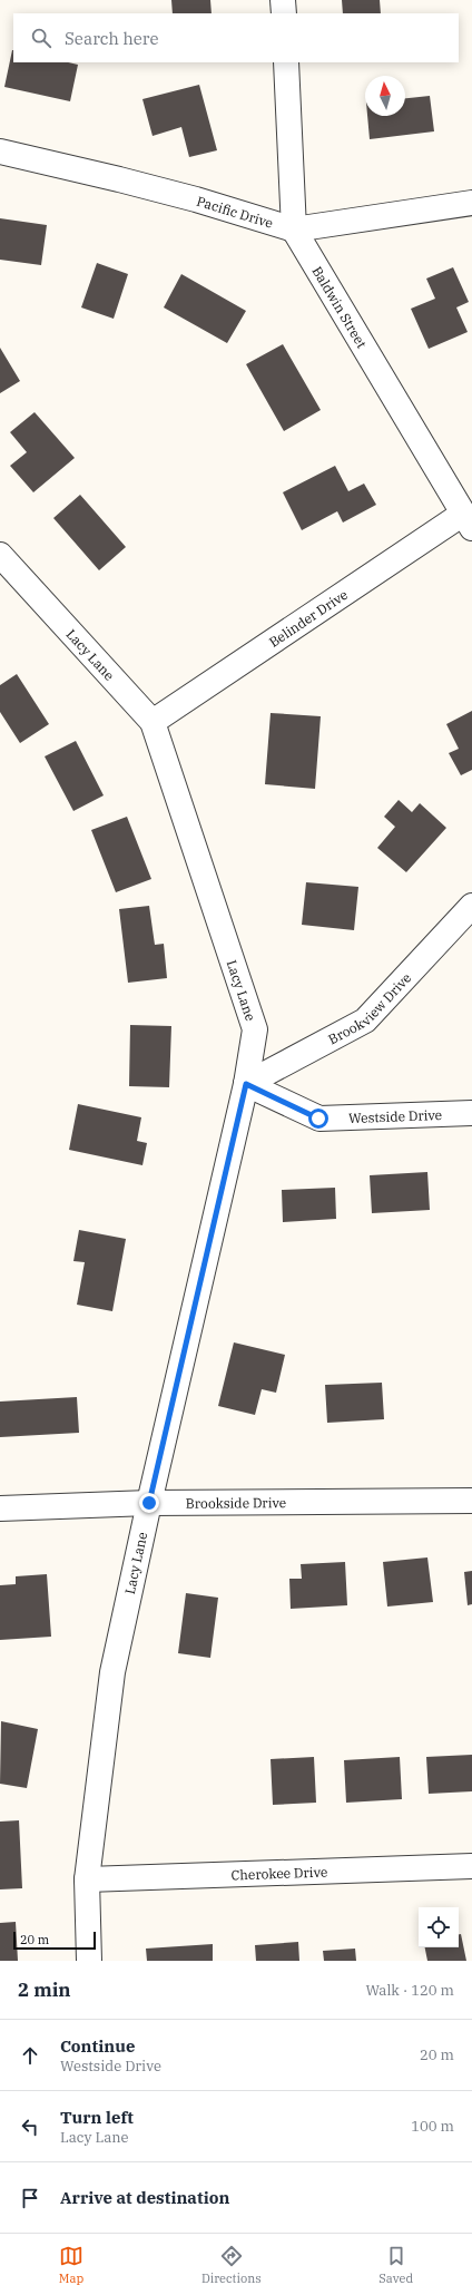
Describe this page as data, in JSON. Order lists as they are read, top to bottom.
{
  "streets": {
    "street": [
      "Pacific Drive",
      "Baldwin Street",
      "Belinder Drive",
      "Lacy Lane",
      "Brookview Drive",
      "Westside Drive",
      "Brookside Drive",
      "Cherokee Drive"
    ]
  },
  "crossings": [
    ["Pacific Drive", "Baldwin Street"],
    ["Baldwin Street", "Belinder Drive"],
    ["Belinder Drive", "Lacy Lane"],
    ["Lacy Lane", "Brookview Drive"],
    ["Lacy Lane", "Westside Drive"],
    ["Lacy Lane", "Brookside Drive"],
    ["Lacy Lane", "Cherokee Drive"],
    ["Brookview Drive", "Westside Drive"]
  ],
  "scale_bar": "20 m",
  "north": "top",
  "page": {
    "search": "Search here",
    "scale": "20 m",
    "heading": ["2 min", "Walk · 120 m"],
    "list": [
      ["Continue", "Westside Drive", "20 m"],
      ["Turn left", "Lacy Lane", "100 m"],
      "Arrive at destination"
    ],
    "nav": ["Map", "Directions", "Saved"]
  }
}
